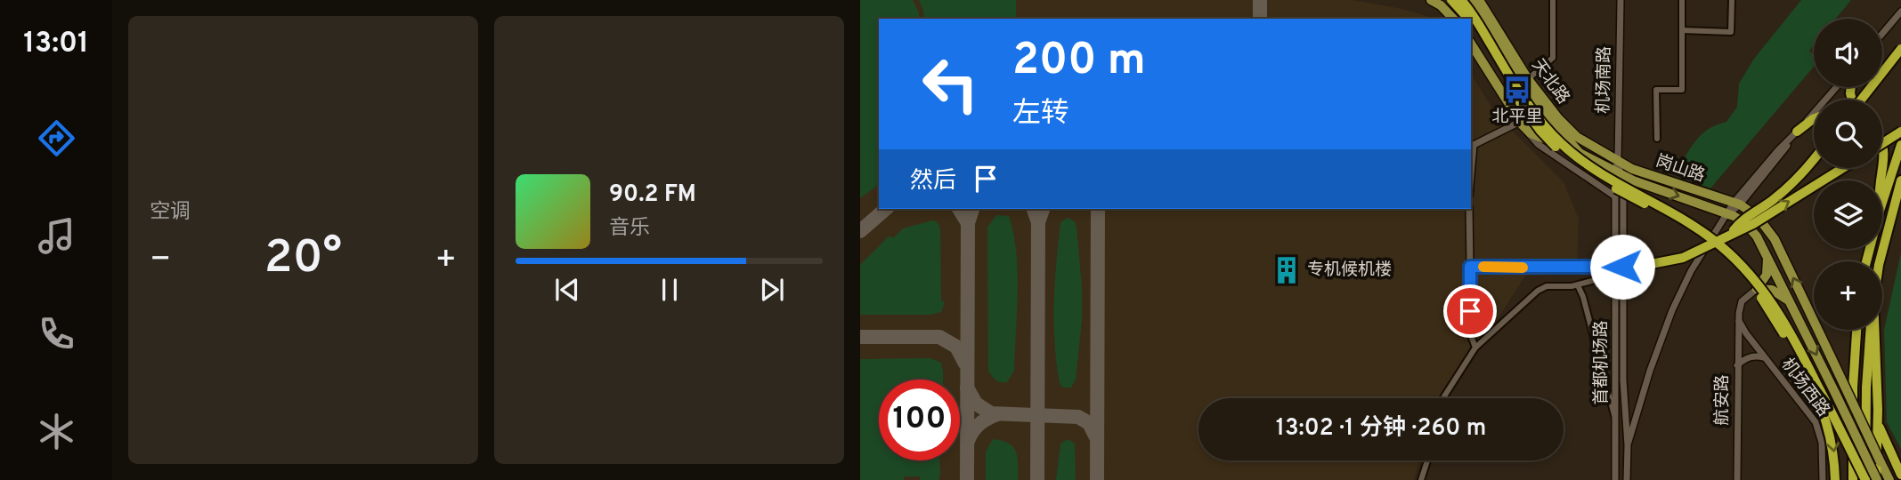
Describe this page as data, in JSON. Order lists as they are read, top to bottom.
{
  "streets": {
    "main road": ["天北路", "岗山路"],
    "street": [
      "机场南路",
      "首都机场路",
      "机场西路",
      "航安路"
    ]
  },
  "crossings": [
    ["机场南路", "天北路"],
    ["机场南路", "岗山路"],
    ["天北路", "岗山路"],
    ["天北路", "首都机场路"],
    ["岗山路", "首都机场路"],
    ["机场西路", "航安路"]
  ],
  "places": {
    "bus stop": ["北平里"],
    "building": ["专机候机楼"]
  },
  "page": {
    "tabs": "13:01",
    "tile": "空调",
    "map_buttons": "+",
    "turn": ["200 m", "左转"],
    "then": "然后",
    "song": ["90.2 FM", "音乐"],
    "heat": ["−", "20°", "+"],
    "limit": "100",
    "trip": "13:02 · 1 分钟 · 260 m"
  }
}
